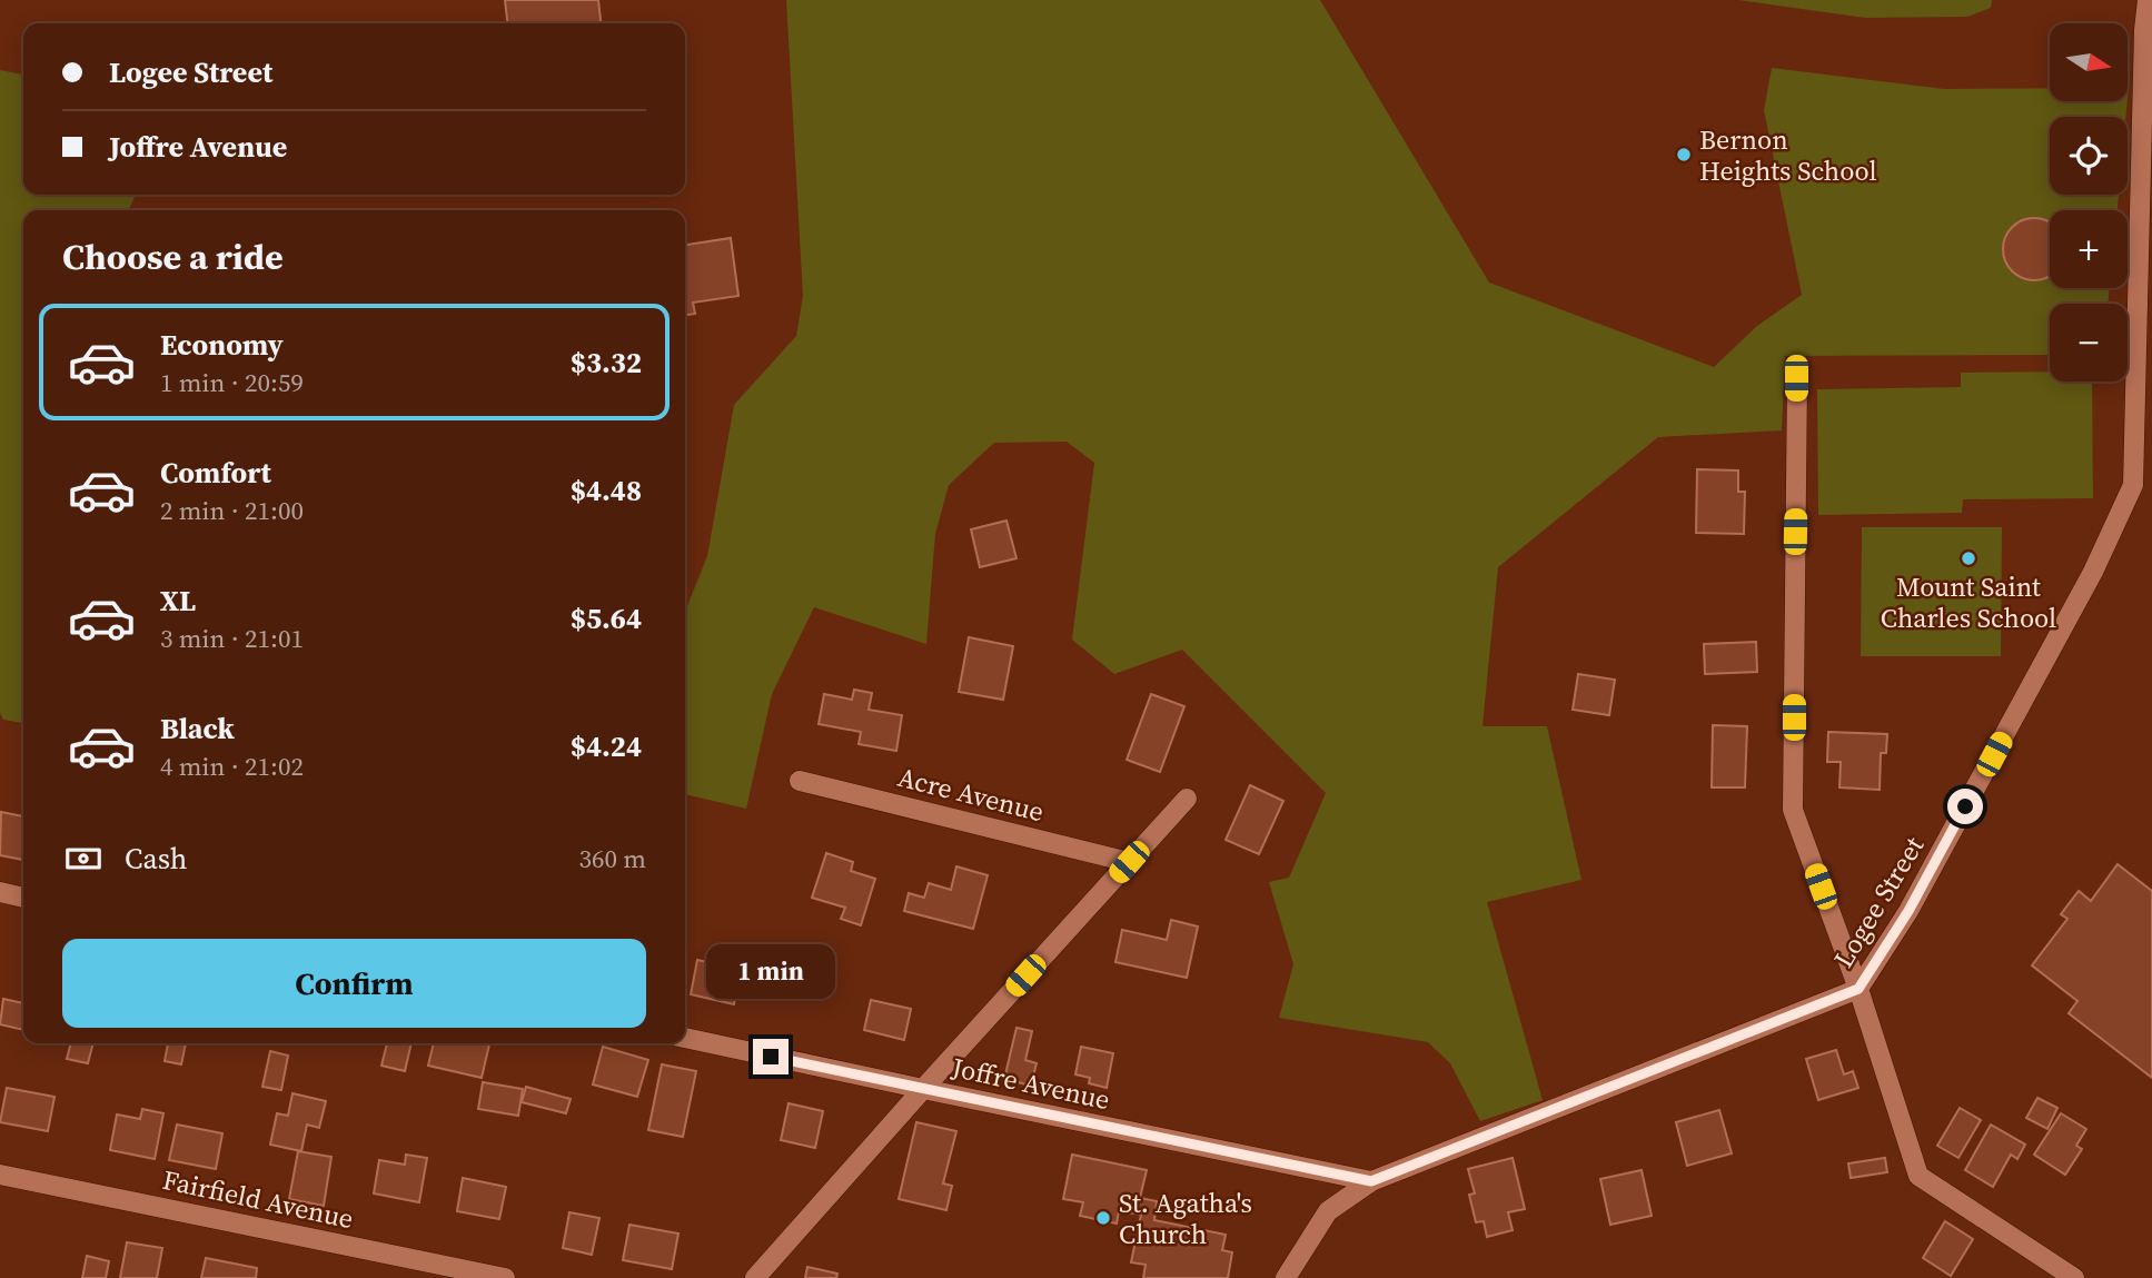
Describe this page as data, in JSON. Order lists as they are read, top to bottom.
{
  "streets": {
    "street": [
      "Acre Avenue",
      "Logee Street",
      "Joffre Avenue",
      "Fairfield Avenue"
    ]
  },
  "crossings": [
    ["Logee Street", "Joffre Avenue"]
  ],
  "places": ["Bernon Heights School", "Mount Saint Charles School", "St. Agatha's Church"],
  "north": "right",
  "page": {
    "map_buttons": ["+", "−"],
    "banner": ["Logee Street", "Joffre Avenue"],
    "heading": "Choose a ride",
    "list": [
      {
        "name": "Economy",
        "note": "1 min · 20:59",
        "value": "$3.32"
      },
      {
        "name": "Comfort",
        "note": "2 min · 21:00",
        "value": "$4.48"
      },
      {
        "name": "XL",
        "note": "3 min · 21:01",
        "value": "$5.64"
      },
      {
        "name": "Black",
        "note": "4 min · 21:02",
        "value": "$4.24"
      }
    ],
    "pay": ["Cash", "360 m"],
    "buttons": "Confirm",
    "bubble": "1 min"
  }
}
